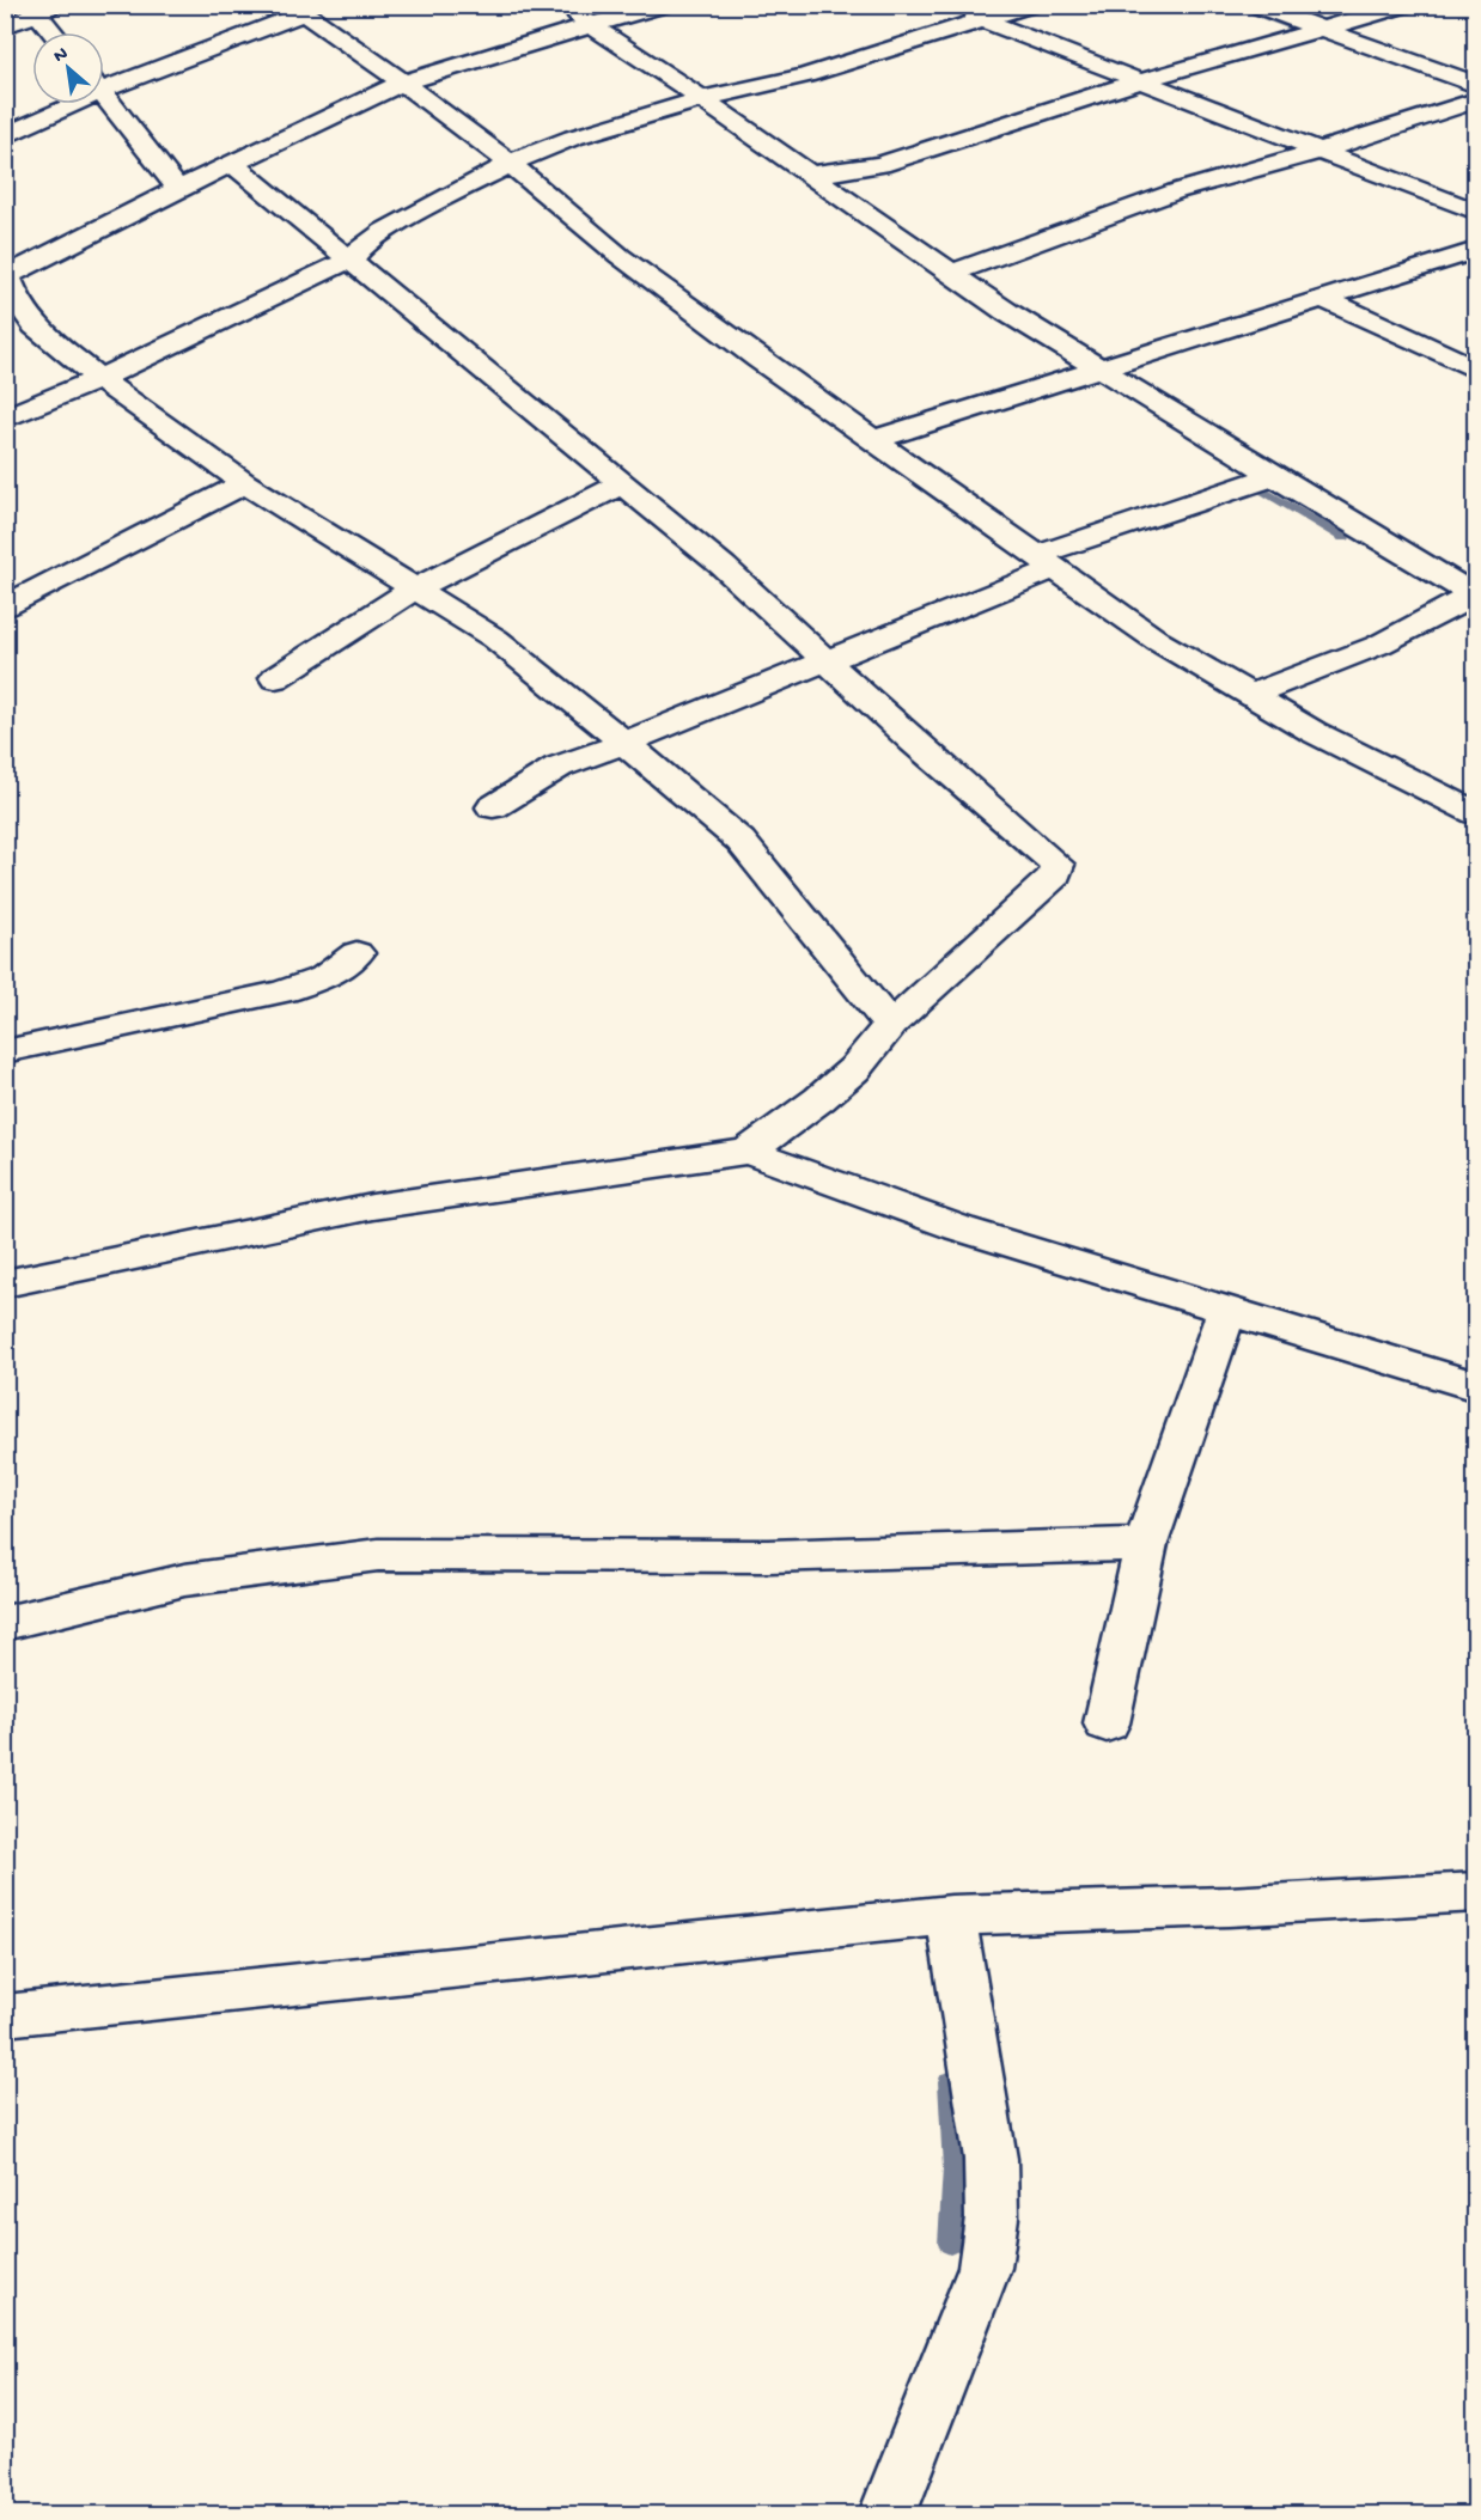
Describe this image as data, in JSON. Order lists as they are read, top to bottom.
{
  "north": "top left"
}
